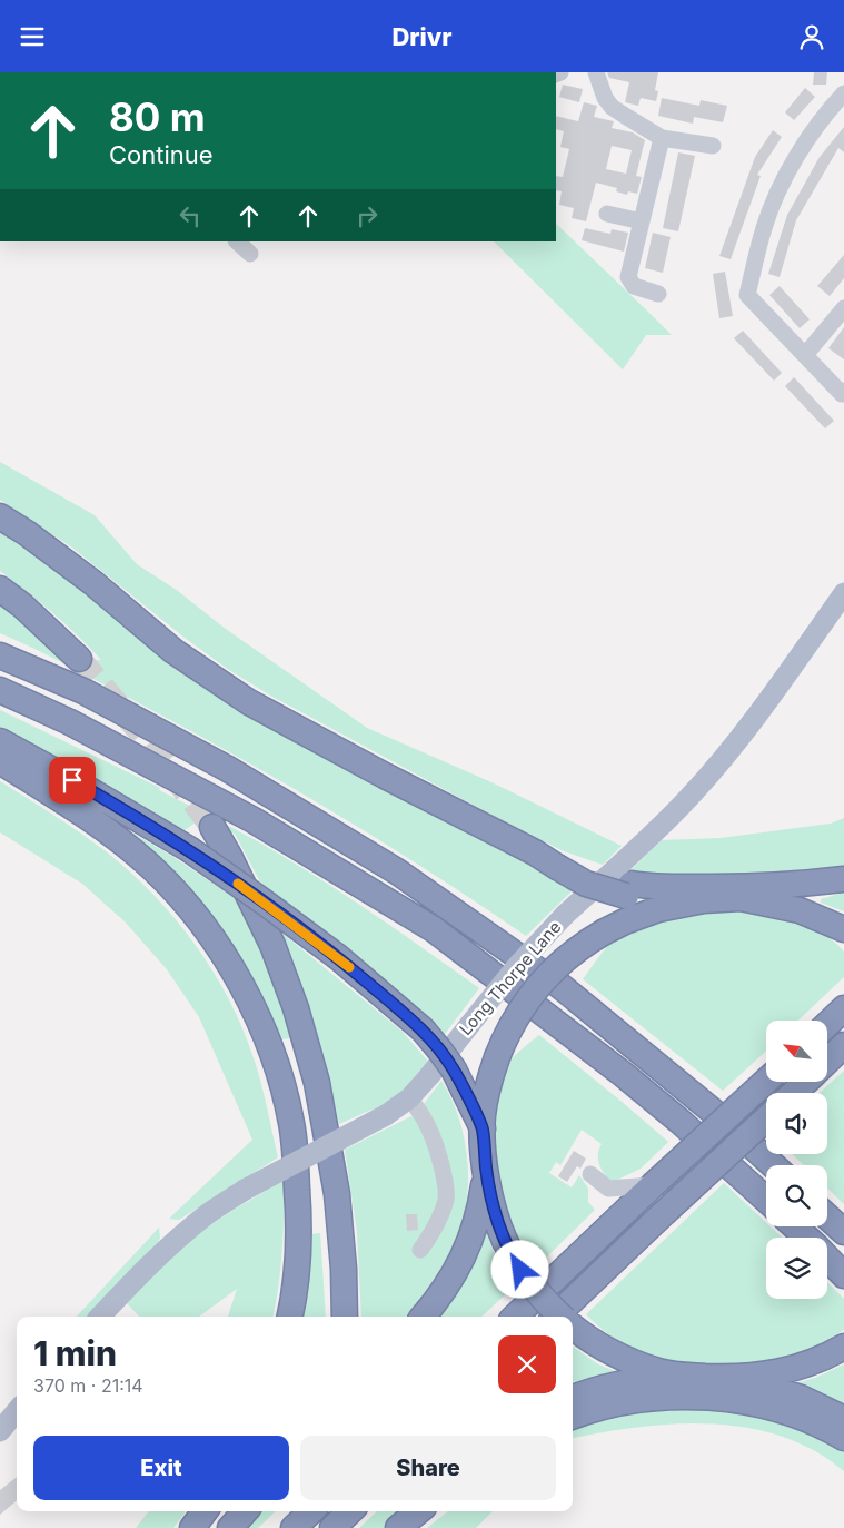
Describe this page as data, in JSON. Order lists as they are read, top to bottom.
{
  "streets": {
    "main road": ["Long Thorpe Lane"]
  },
  "north": "top left",
  "page": {
    "header": "Drivr",
    "turn": ["80 m", "Continue"],
    "heading": ["1 min", "370 m · 21:14"],
    "buttons": ["Exit", "Share"]
  }
}
